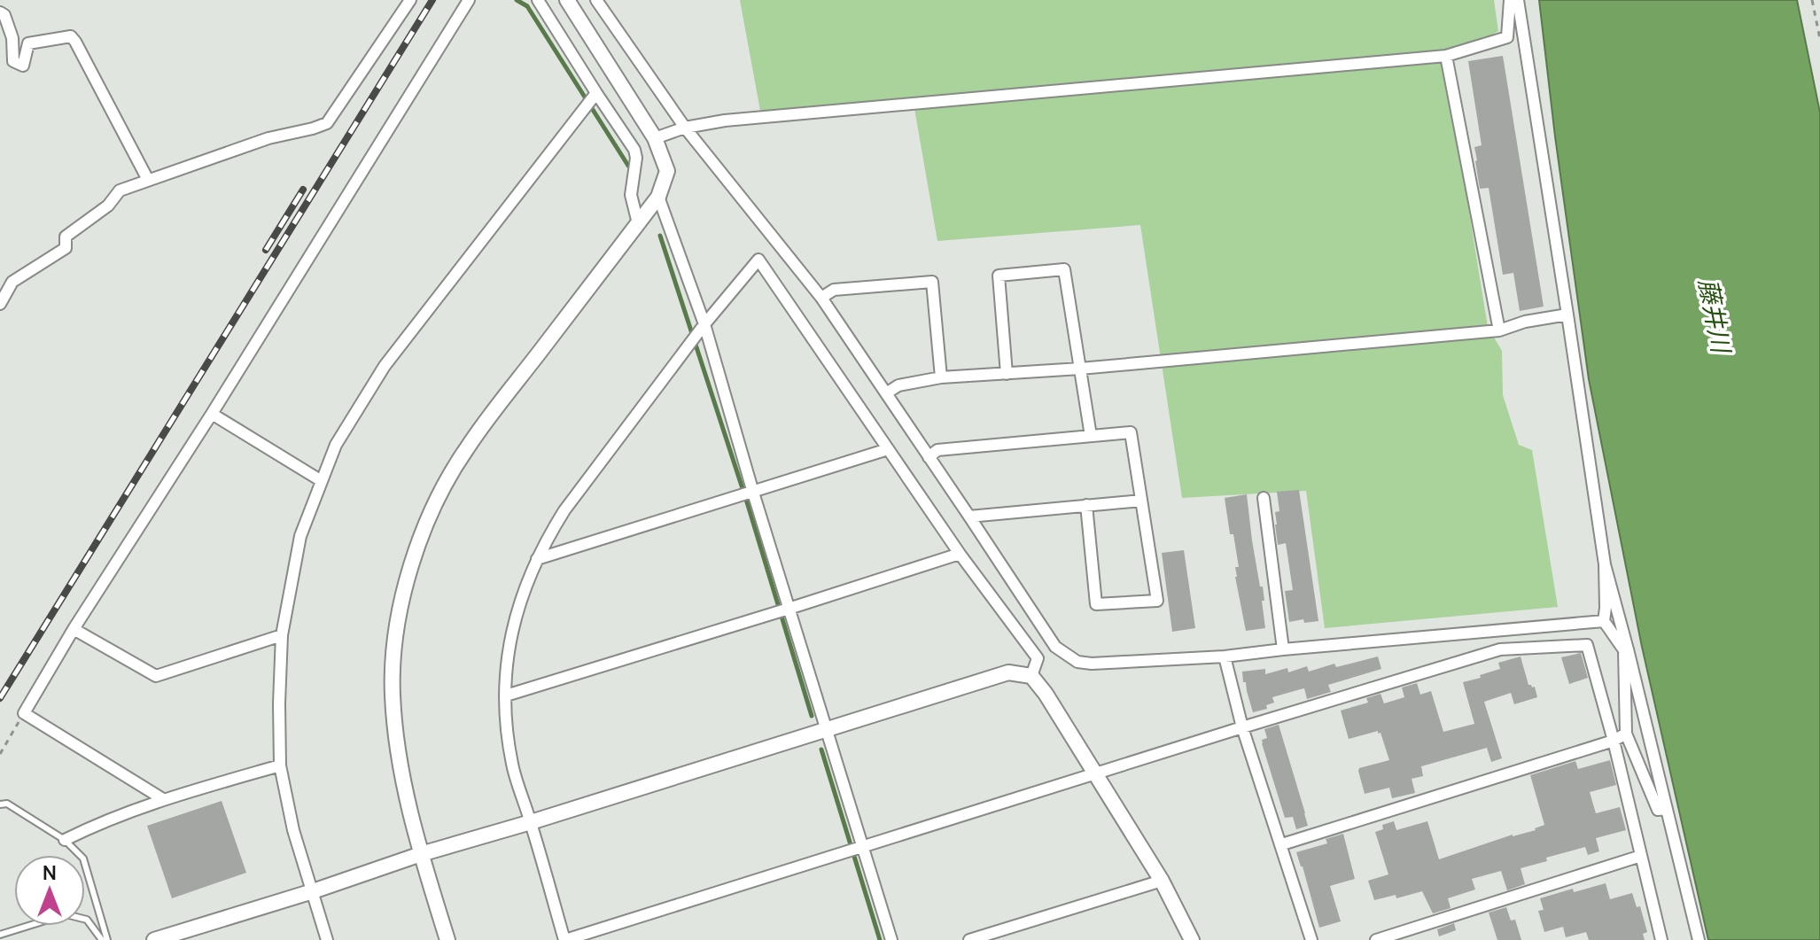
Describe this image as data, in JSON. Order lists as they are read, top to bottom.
{
  "water": ["藤井川"],
  "north": "top"
}
